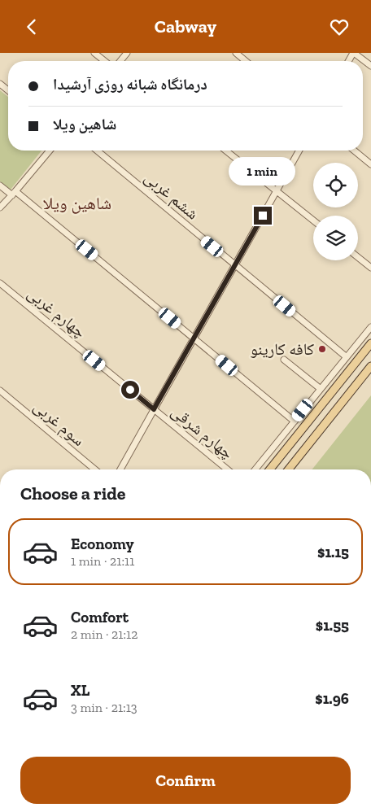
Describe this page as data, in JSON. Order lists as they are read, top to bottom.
{
  "streets": {
    "street": [
      "ششم غربی",
      "چهارم غربی",
      "سوم غربی",
      "چهارم شرقی"
    ]
  },
  "crossings": [
    ["چهارم غربی", "چهارم شرقی"]
  ],
  "districts": ["شاهین ویلا"],
  "places": ["کافه کارینو"],
  "page": {
    "header": "Cabway",
    "banner": ["درمانگاه شبانه روزی آرشیدا", "شاهین ویلا"],
    "bubble": "1 min",
    "heading": "Choose a ride",
    "list": [
      {
        "name": "Economy",
        "note": "1 min · 21:11",
        "value": "$1.15"
      },
      {
        "name": "Comfort",
        "note": "2 min · 21:12",
        "value": "$1.55"
      },
      {
        "name": "XL",
        "note": "3 min · 21:13",
        "value": "$1.96"
      }
    ],
    "buttons": "Confirm"
  }
}
